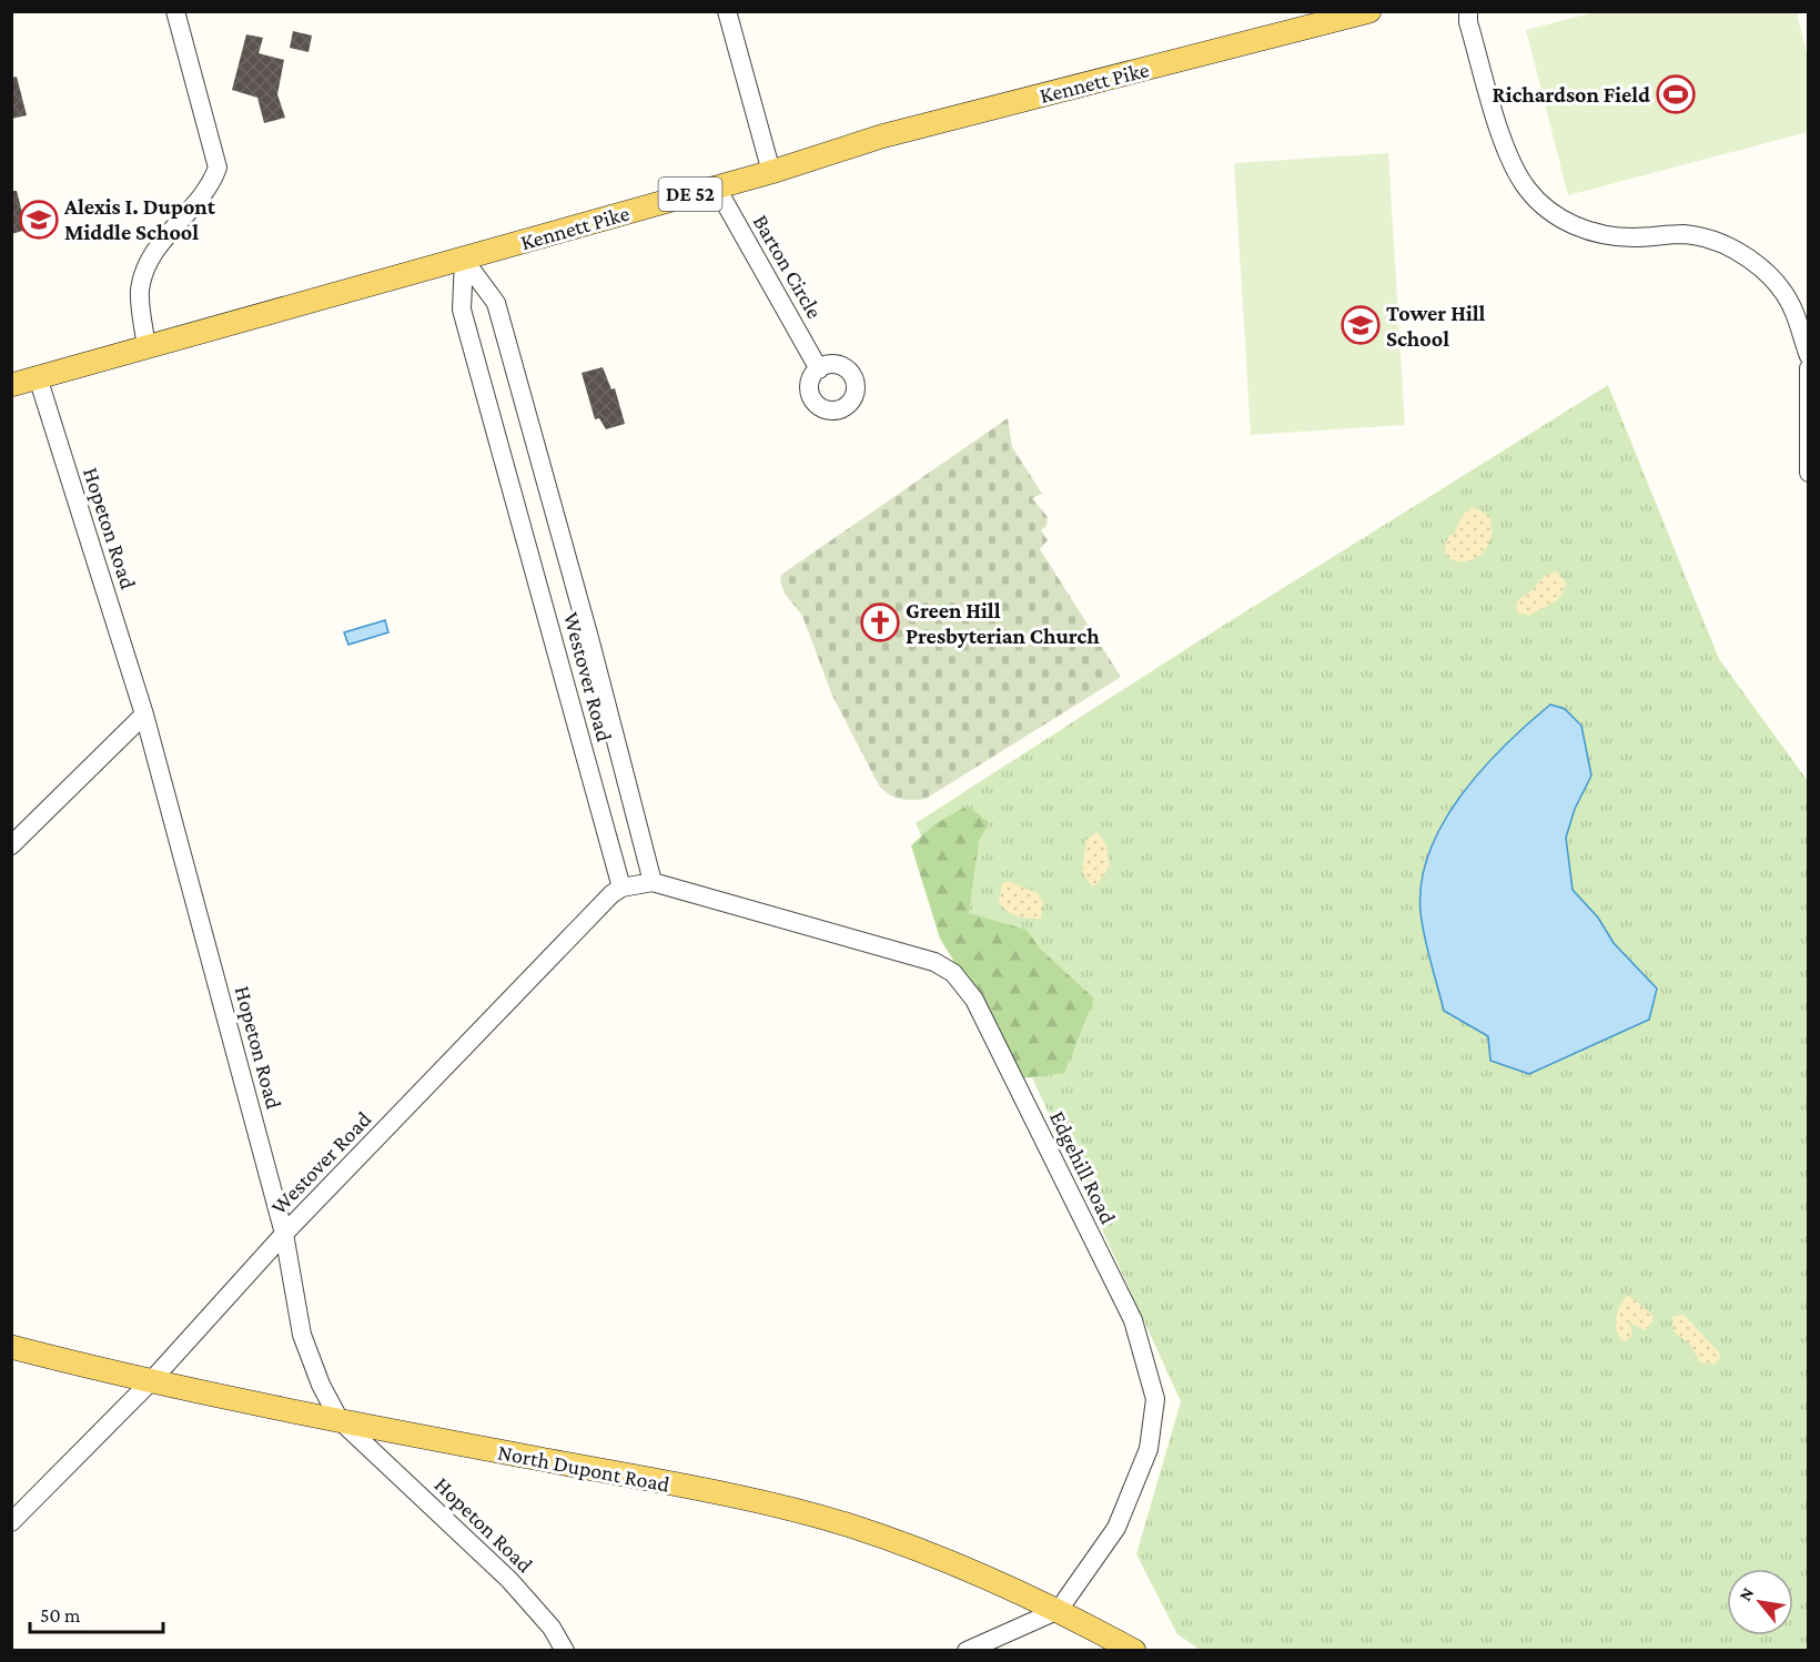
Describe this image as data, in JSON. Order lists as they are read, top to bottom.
{
  "streets": {
    "main road": ["Kennett Pike", "DE 52", "North Dupont Road"],
    "street": [
      "Barton Circle",
      "Hopeton Road",
      "Westover Road",
      "Edgehill Road"
    ]
  },
  "crossings": [
    ["Kennett Pike", "Barton Circle"],
    ["Kennett Pike", "Hopeton Road"],
    ["Kennett Pike", "Westover Road"],
    ["Hopeton Road", "Westover Road"],
    ["Hopeton Road", "North Dupont Road"],
    ["Westover Road", "Edgehill Road"],
    ["Westover Road", "North Dupont Road"],
    ["Edgehill Road", "North Dupont Road"]
  ],
  "places": {
    "sports": ["Richardson Field"],
    "school or university": ["Alexis I. Dupont Middle School", "Tower Hill School"],
    "church": ["Green Hill Presbyterian Church"]
  },
  "scale_bar": "50 m",
  "north": "top left"
}
